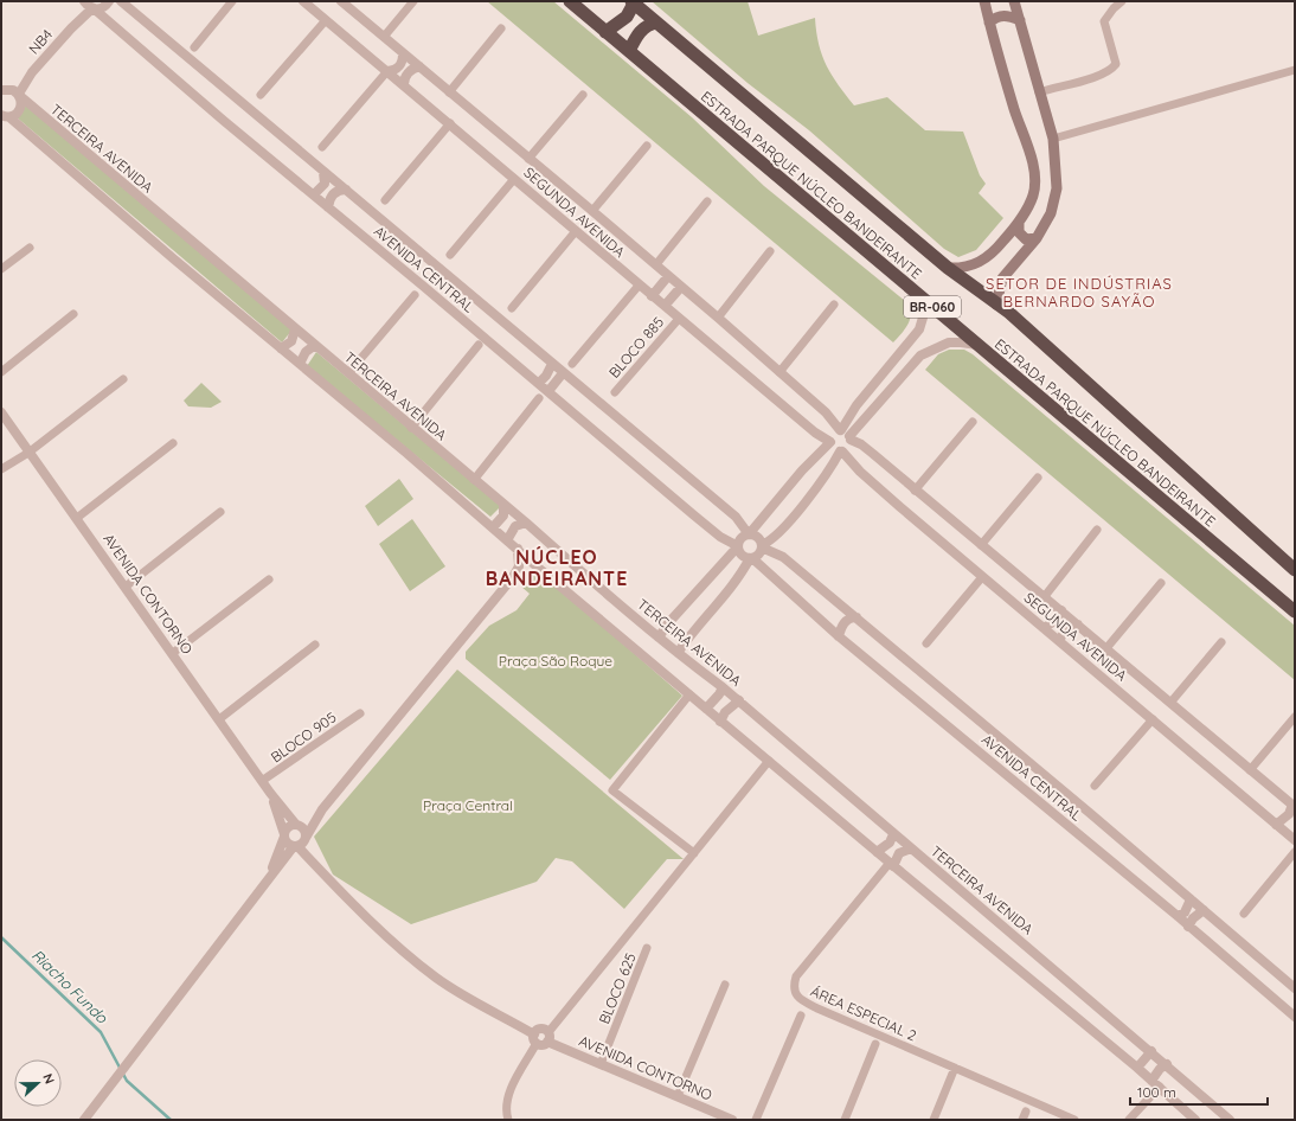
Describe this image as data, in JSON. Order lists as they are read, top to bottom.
{
  "streets": {
    "highway": ["ESTRADA PARQUE NÚCLEO BANDEIRANTE", "BR-060"],
    "street": [
      "NB4",
      "TERCEIRA AVENIDA",
      "SEGUNDA AVENIDA",
      "AVENIDA CENTRAL",
      "BLOCO 885",
      "AVENIDA CONTORNO",
      "BLOCO 905",
      "BLOCO 625",
      "ÁREA ESPECIAL 2"
    ]
  },
  "crossings": [
    ["NB4", "TERCEIRA AVENIDA"],
    ["NB4", "AVENIDA CENTRAL"],
    ["SEGUNDA AVENIDA", "BLOCO 885"],
    ["AVENIDA CONTORNO", "BLOCO 905"],
    ["AVENIDA CONTORNO", "BLOCO 625"]
  ],
  "districts": ["SETOR DE INDÚSTRIAS BERNARDO SAYÃO", "NÚCLEO BANDEIRANTE"],
  "water": ["Riacho Fundo"],
  "parks": ["Praça São Roque", "Praça Central"],
  "scale_bar": "100 m",
  "north": "right"
}
